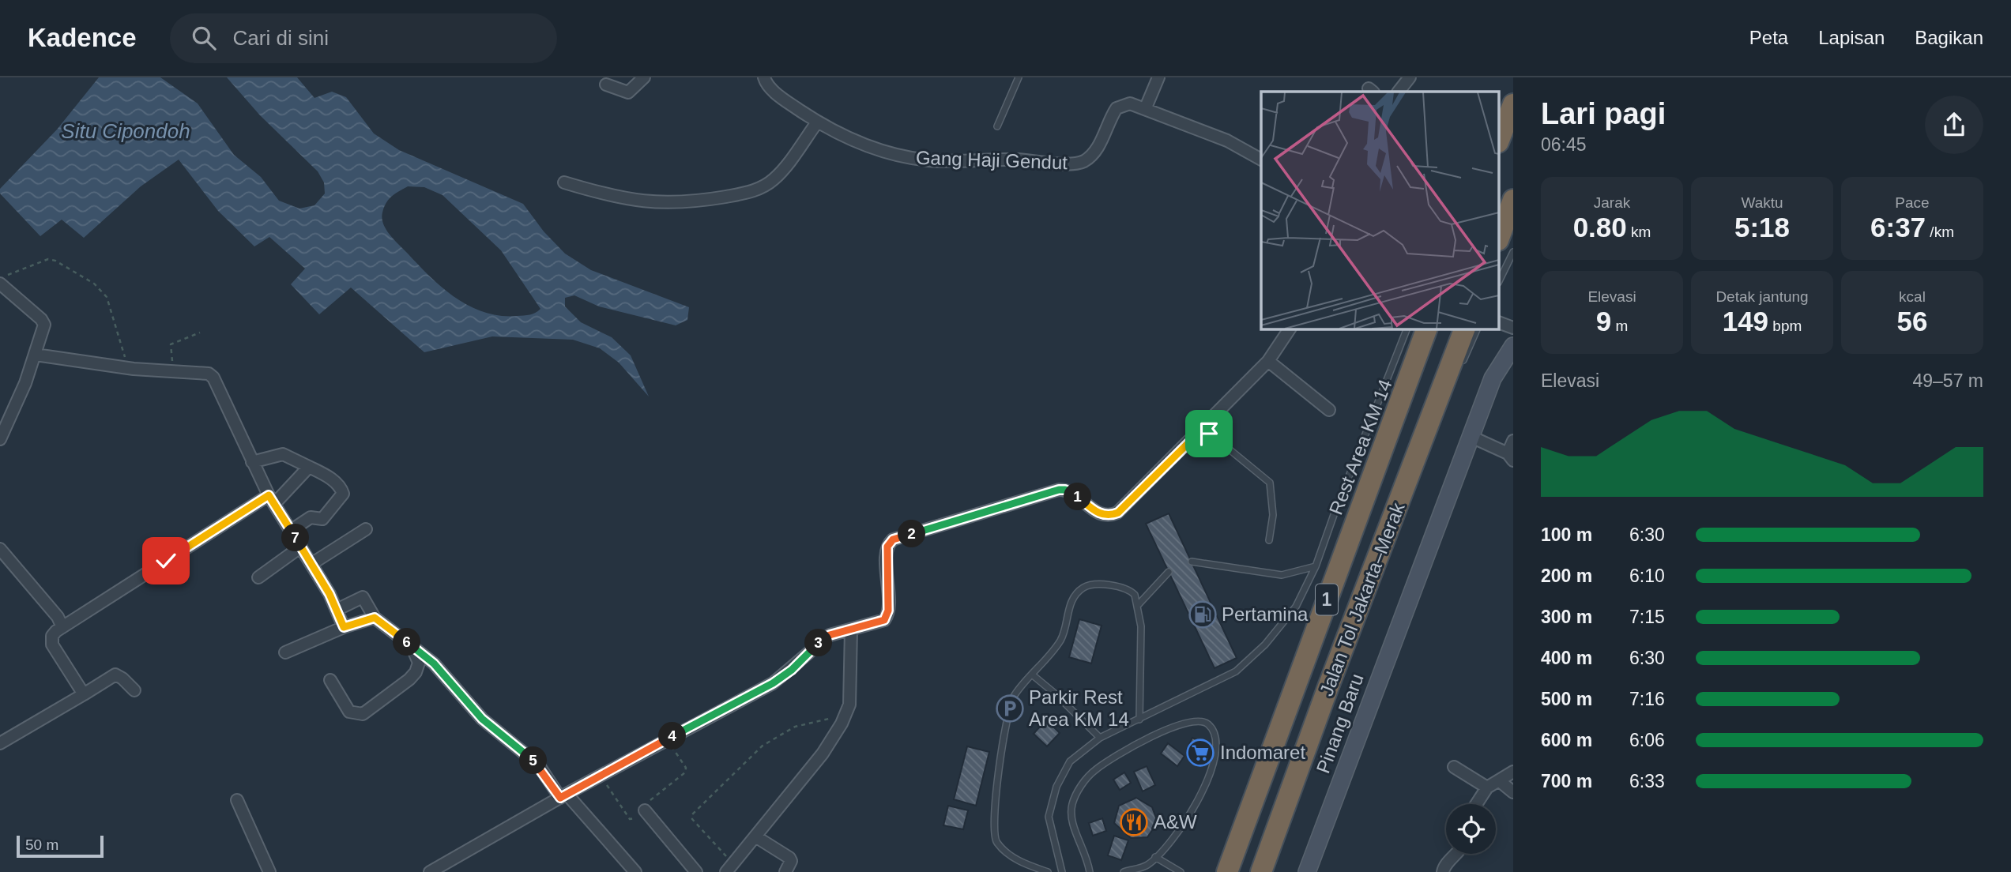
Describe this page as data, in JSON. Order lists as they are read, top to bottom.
{
  "streets": {
    "highway": ["1", "Jalan Tol Jakarta–Merak"],
    "main road": ["Pinang Baru"],
    "street": ["Gang Haji Gendut"],
    "lane": ["Rest Area KM 14"]
  },
  "water": ["Situ Cipondoh"],
  "places": {
    "fuel station": ["Pertamina"],
    "parking": ["Parkir Rest Area KM 14"],
    "supermarket": ["Indomaret"],
    "restaurant": ["A&W"]
  },
  "scale_bar": "50 m",
  "page": {
    "header": "Kadence",
    "search": "Cari di sini",
    "nav": ["Peta", "Lapisan", "Bagikan"],
    "heading": ["Lari pagi", "06:45"],
    "stats": [
      ["Jarak", "0.80 km"],
      ["Waktu", "5:18"],
      ["Pace", "6:37 /km"],
      ["Elevasi", "9 m"],
      ["Detak jantung", "149 bpm"],
      ["kcal", "56"]
    ],
    "chart": ["Elevasi", "49–57 m"],
    "pins": [
      "1",
      "2",
      "7",
      "6",
      "3",
      "4",
      "5"
    ],
    "list": [
      {
        "name": "100 m",
        "note": "6:30"
      },
      {
        "name": "200 m",
        "note": "6:10"
      },
      {
        "name": "300 m",
        "note": "7:15"
      },
      {
        "name": "400 m",
        "note": "6:30"
      },
      {
        "name": "500 m",
        "note": "7:16"
      },
      {
        "name": "600 m",
        "note": "6:06"
      },
      {
        "name": "700 m",
        "note": "6:33"
      }
    ],
    "scale": "50 m"
  }
}
